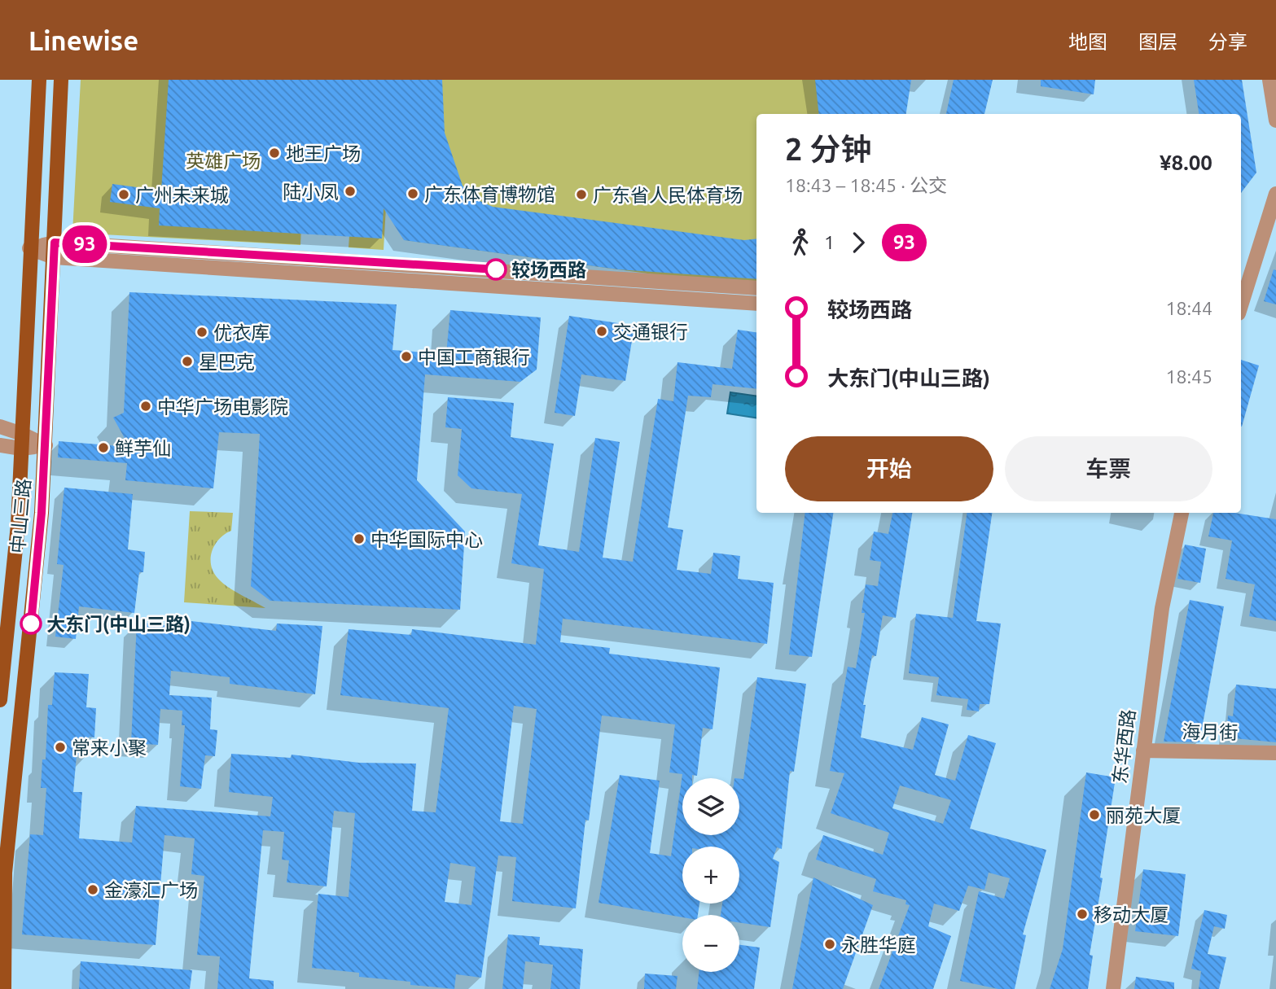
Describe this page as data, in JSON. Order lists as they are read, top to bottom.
{
  "streets": {
    "main road": ["中山三路"],
    "street": ["海月街", "东华西路"]
  },
  "crossings": [
    ["海月街", "东华西路"]
  ],
  "parks": ["英雄广场"],
  "places": [
    "地王广场",
    "陆小凤",
    "广东体育博物馆",
    "广州未来城",
    "广东省人民体育场",
    "较场西路",
    "交通银行",
    "优衣库",
    "中国工商银行",
    "星巴克",
    "中华广场电影院",
    "鲜芋仙",
    "中华国际中心",
    "大东门(中山三路)",
    "常来小聚",
    "丽苑大厦",
    "金濠汇广场",
    "移动大厦",
    "永胜华庭"
  ],
  "lines": ["bus line 93"],
  "page": {
    "header": "Linewise",
    "nav": ["地图", "图层", "分享"],
    "on_map": "93",
    "heading": ["2 分钟", "18:43 – 18:45 · 公交", "¥8.00"],
    "legs": ["1", "93"],
    "list": [
      {
        "name": "较场西路",
        "value": "18:44"
      },
      {
        "name": "大东门(中山三路)",
        "value": "18:45"
      }
    ],
    "buttons": ["开始", "车票"],
    "map_buttons": ["+", "−"]
  }
}
